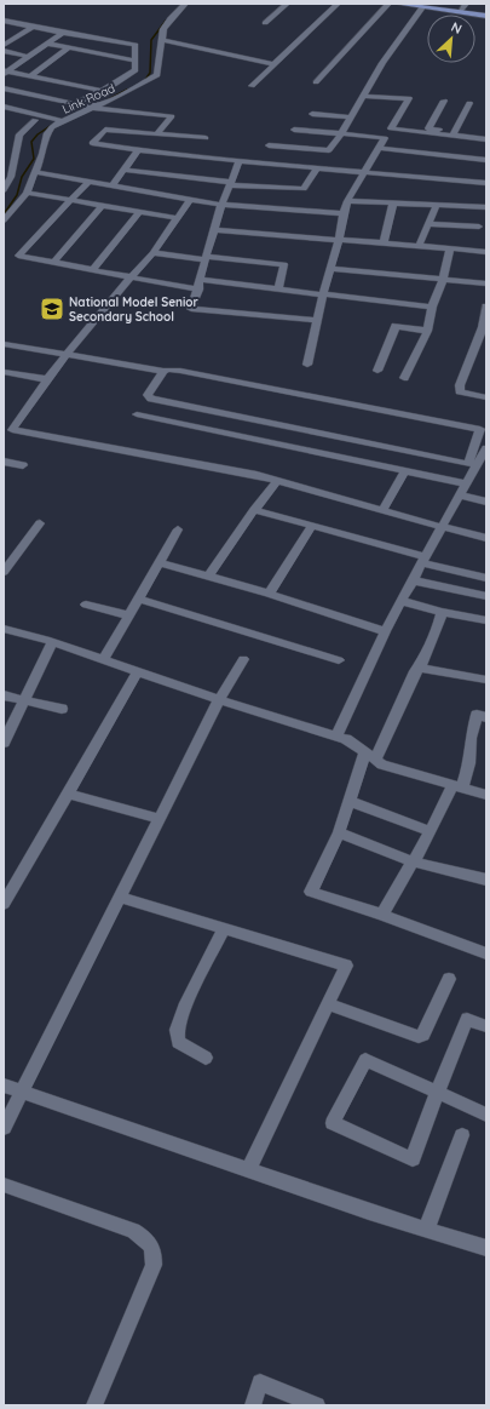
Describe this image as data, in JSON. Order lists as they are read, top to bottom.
{
  "streets": {
    "street": ["Link Road"]
  },
  "places": {
    "school or university": ["National Model Senior Secondary School"]
  },
  "north": "top right"
}
